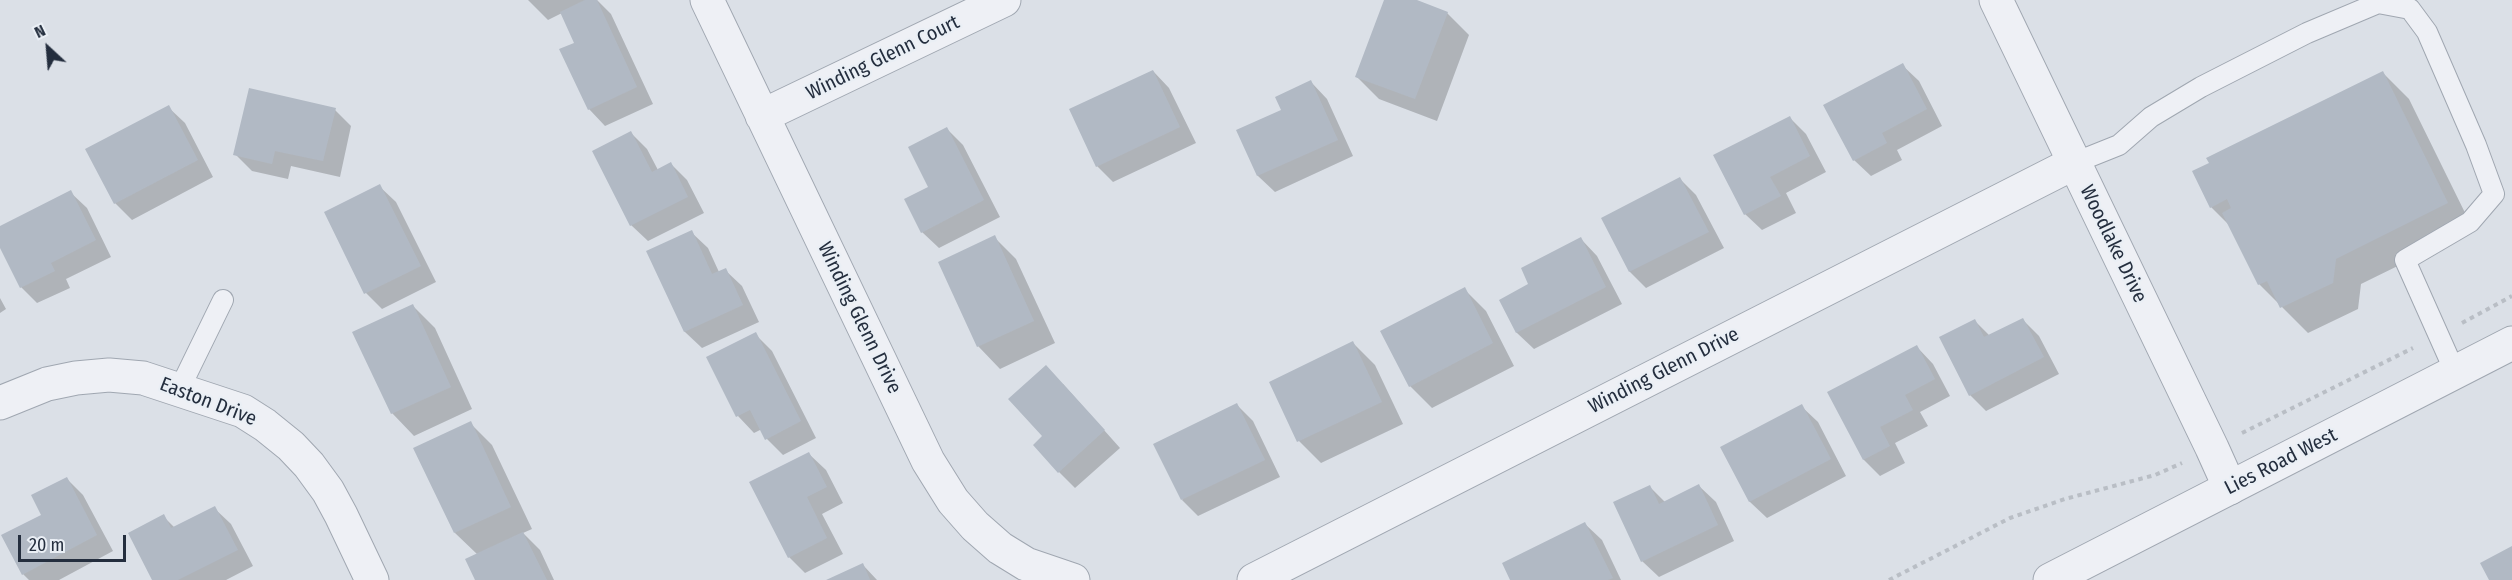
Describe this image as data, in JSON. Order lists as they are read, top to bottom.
{
  "streets": {
    "street": [
      "Winding Glenn Court",
      "Woodlake Drive",
      "Winding Glenn Drive",
      "Easton Drive",
      "Lies Road West"
    ]
  },
  "crossings": [
    ["Winding Glenn Court", "Winding Glenn Drive"],
    ["Woodlake Drive", "Winding Glenn Drive"],
    ["Woodlake Drive", "Lies Road West"]
  ],
  "scale_bar": "20 m",
  "north": "top left"
}
